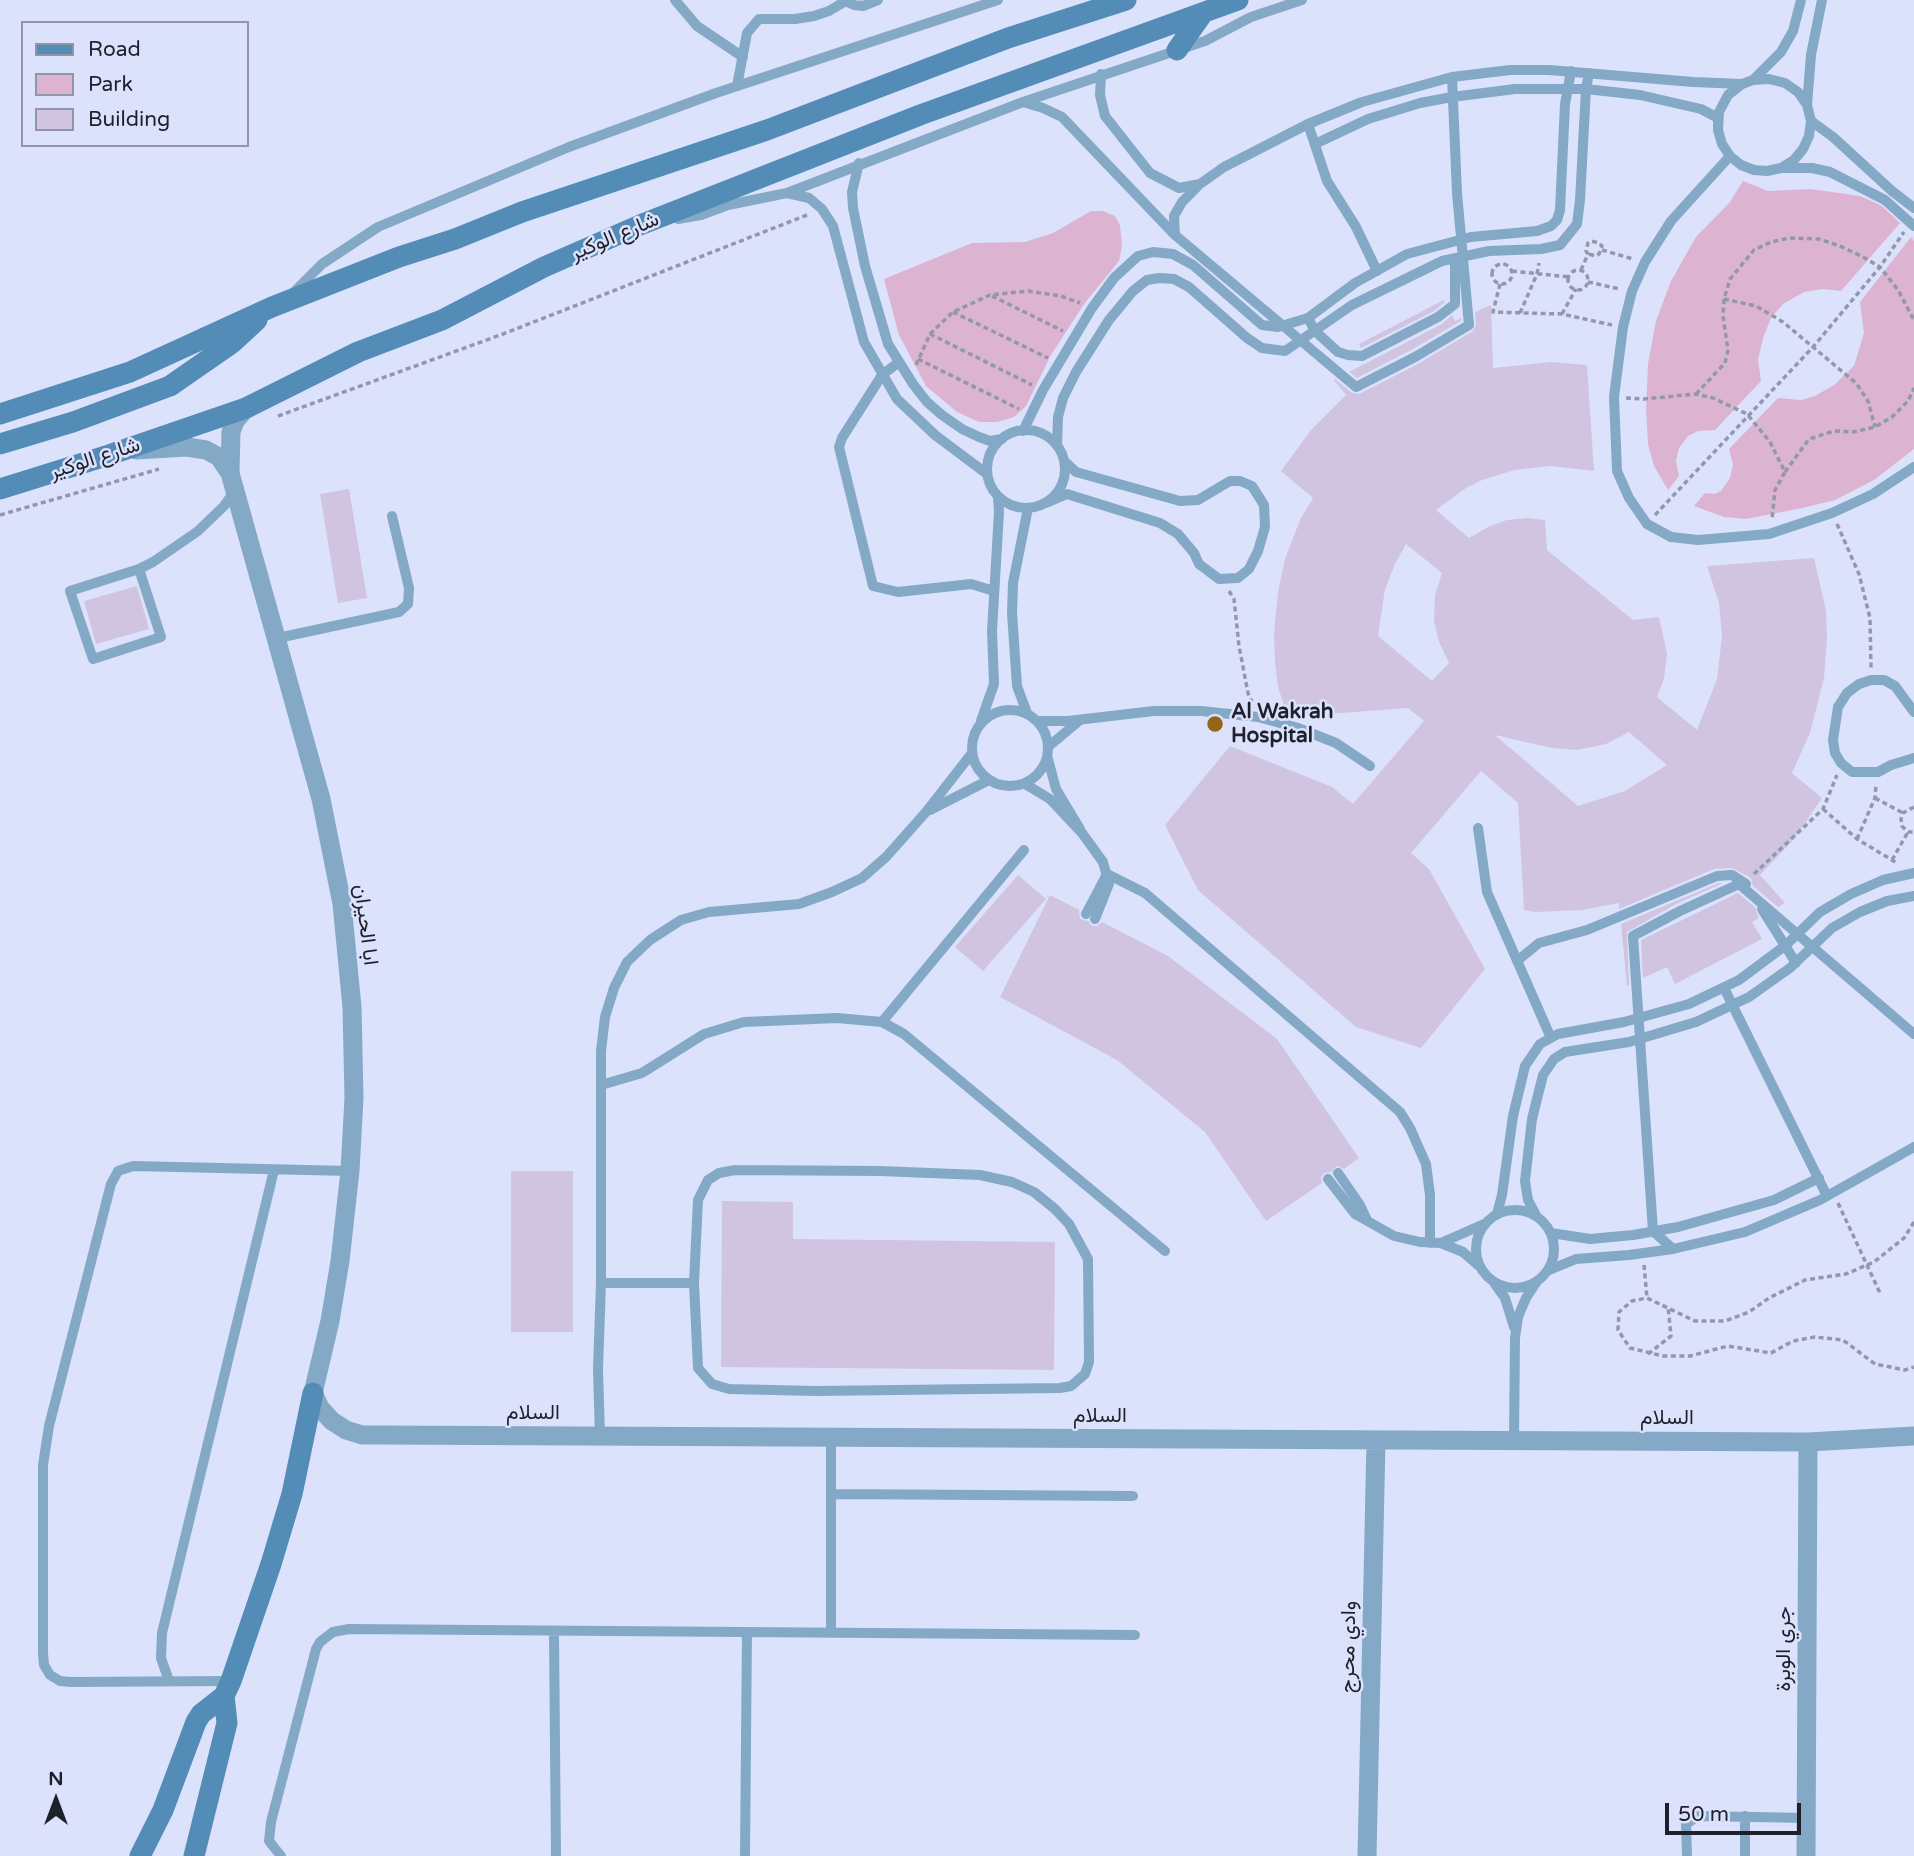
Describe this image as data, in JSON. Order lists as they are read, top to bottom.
{
  "streets": {
    "main road": ["شارع الوكير"],
    "street": [
      "ابا الحيران",
      "السلام",
      "وادي محرج",
      "جري الوبرة"
    ]
  },
  "crossings": [
    ["شارع الوكير", "ابا الحيران"],
    ["ابا الحيران", "السلام"],
    ["السلام", "وادي محرج"],
    ["السلام", "جري الوبرة"]
  ],
  "places": ["Al Wakrah Hospital"],
  "legend": ["Road", "Park", "Building"],
  "scale_bar": "50 m",
  "north": "top"
}
